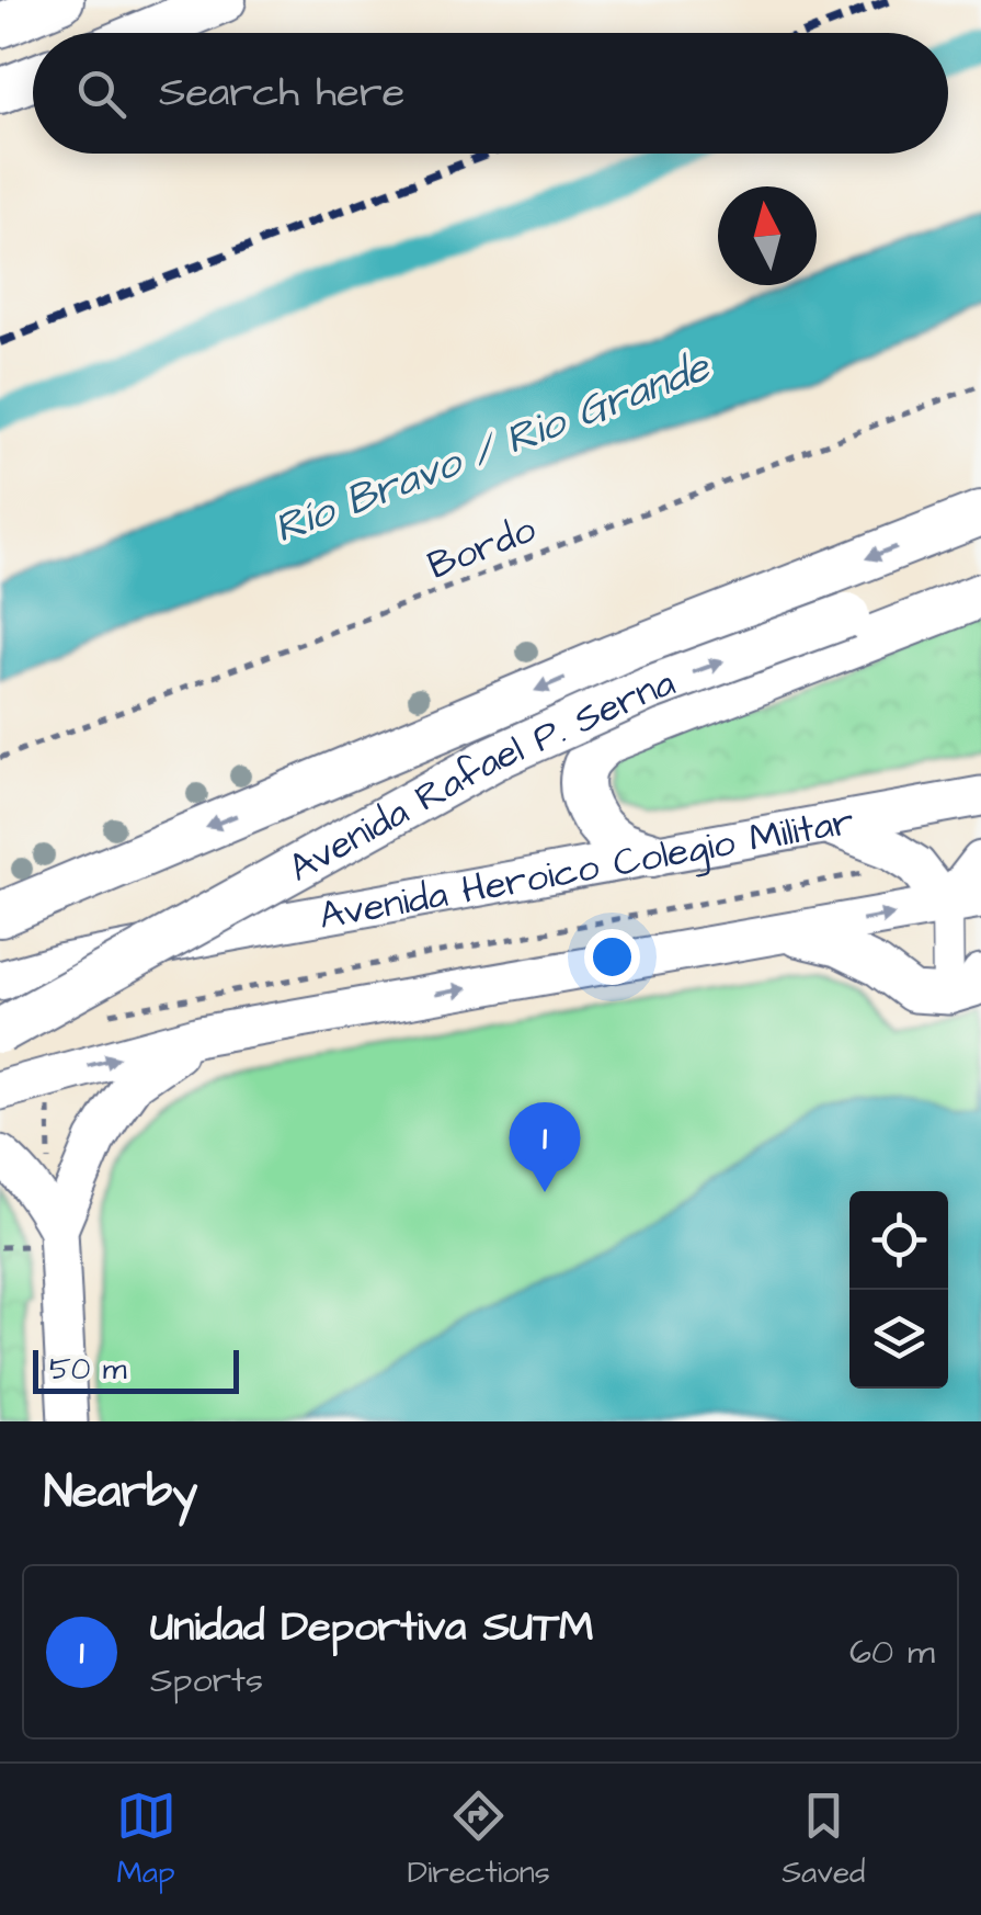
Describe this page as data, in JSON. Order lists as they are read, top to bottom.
{
  "streets": {
    "highway": ["Avenida Rafael P. Serna"],
    "main road": ["Avenida Heroico Colegio Militar"],
    "path": ["Bordo"]
  },
  "water": ["Río Bravo / Rio Grande"],
  "scale_bar": "50 m",
  "north": "top",
  "page": {
    "search": "Search here",
    "pins": "1",
    "scale": "50 m",
    "heading": "Nearby",
    "list": [
      {
        "mark": "1",
        "name": "Unidad Deportiva SUTM",
        "note": "Sports",
        "value": "60 m"
      }
    ],
    "nav": ["Map", "Directions", "Saved"]
  }
}
